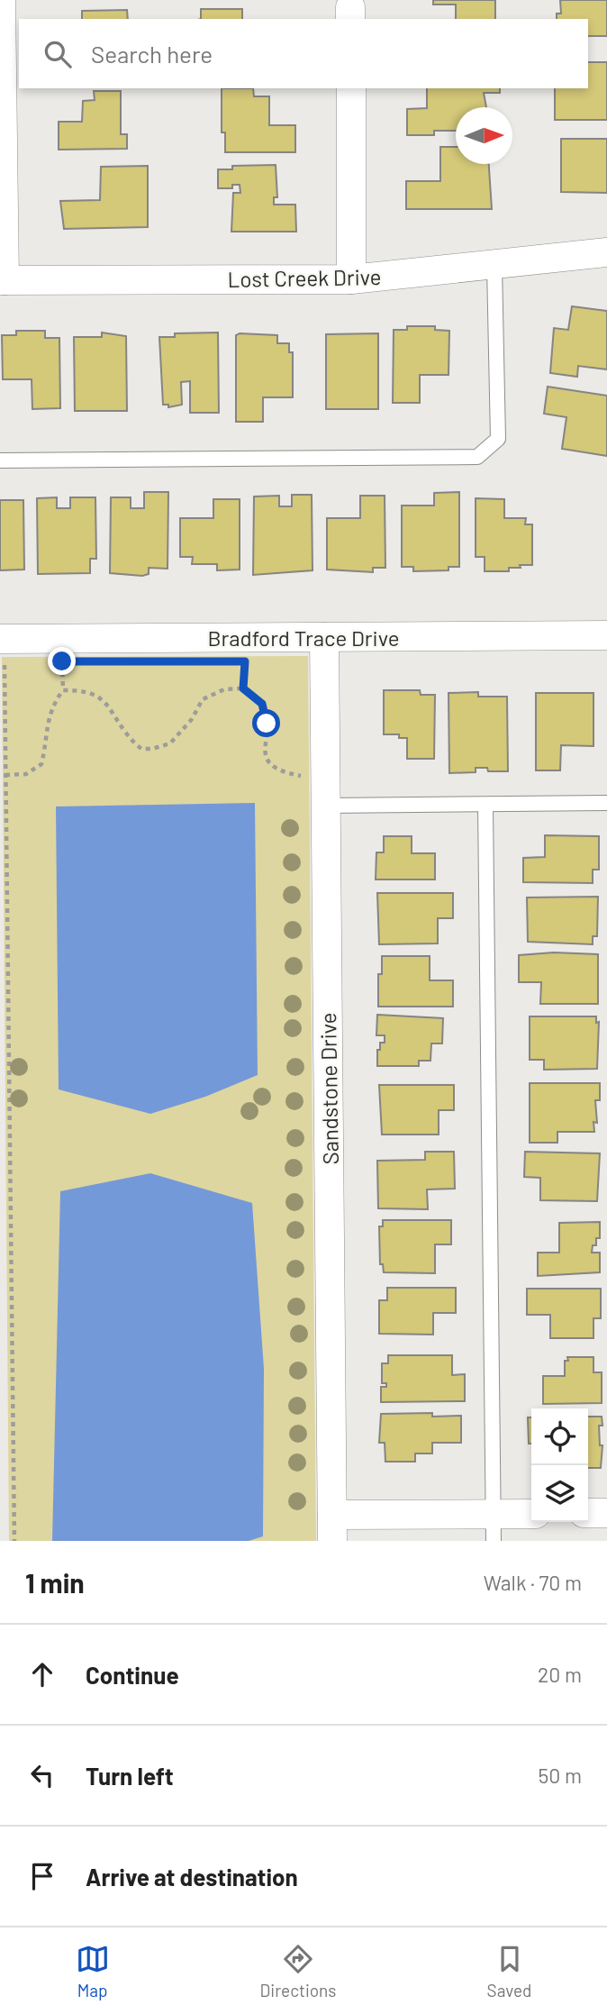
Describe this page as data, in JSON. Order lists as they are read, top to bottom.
{
  "streets": {
    "street": ["Lost Creek Drive", "Bradford Trace Drive", "Sandstone Drive"]
  },
  "crossings": [
    ["Bradford Trace Drive", "Sandstone Drive"]
  ],
  "north": "right",
  "page": {
    "search": "Search here",
    "heading": ["1 min", "Walk · 70 m"],
    "list": [
      ["Continue", "20 m"],
      ["Turn left", "50 m"],
      "Arrive at destination"
    ],
    "nav": ["Map", "Directions", "Saved"]
  }
}
